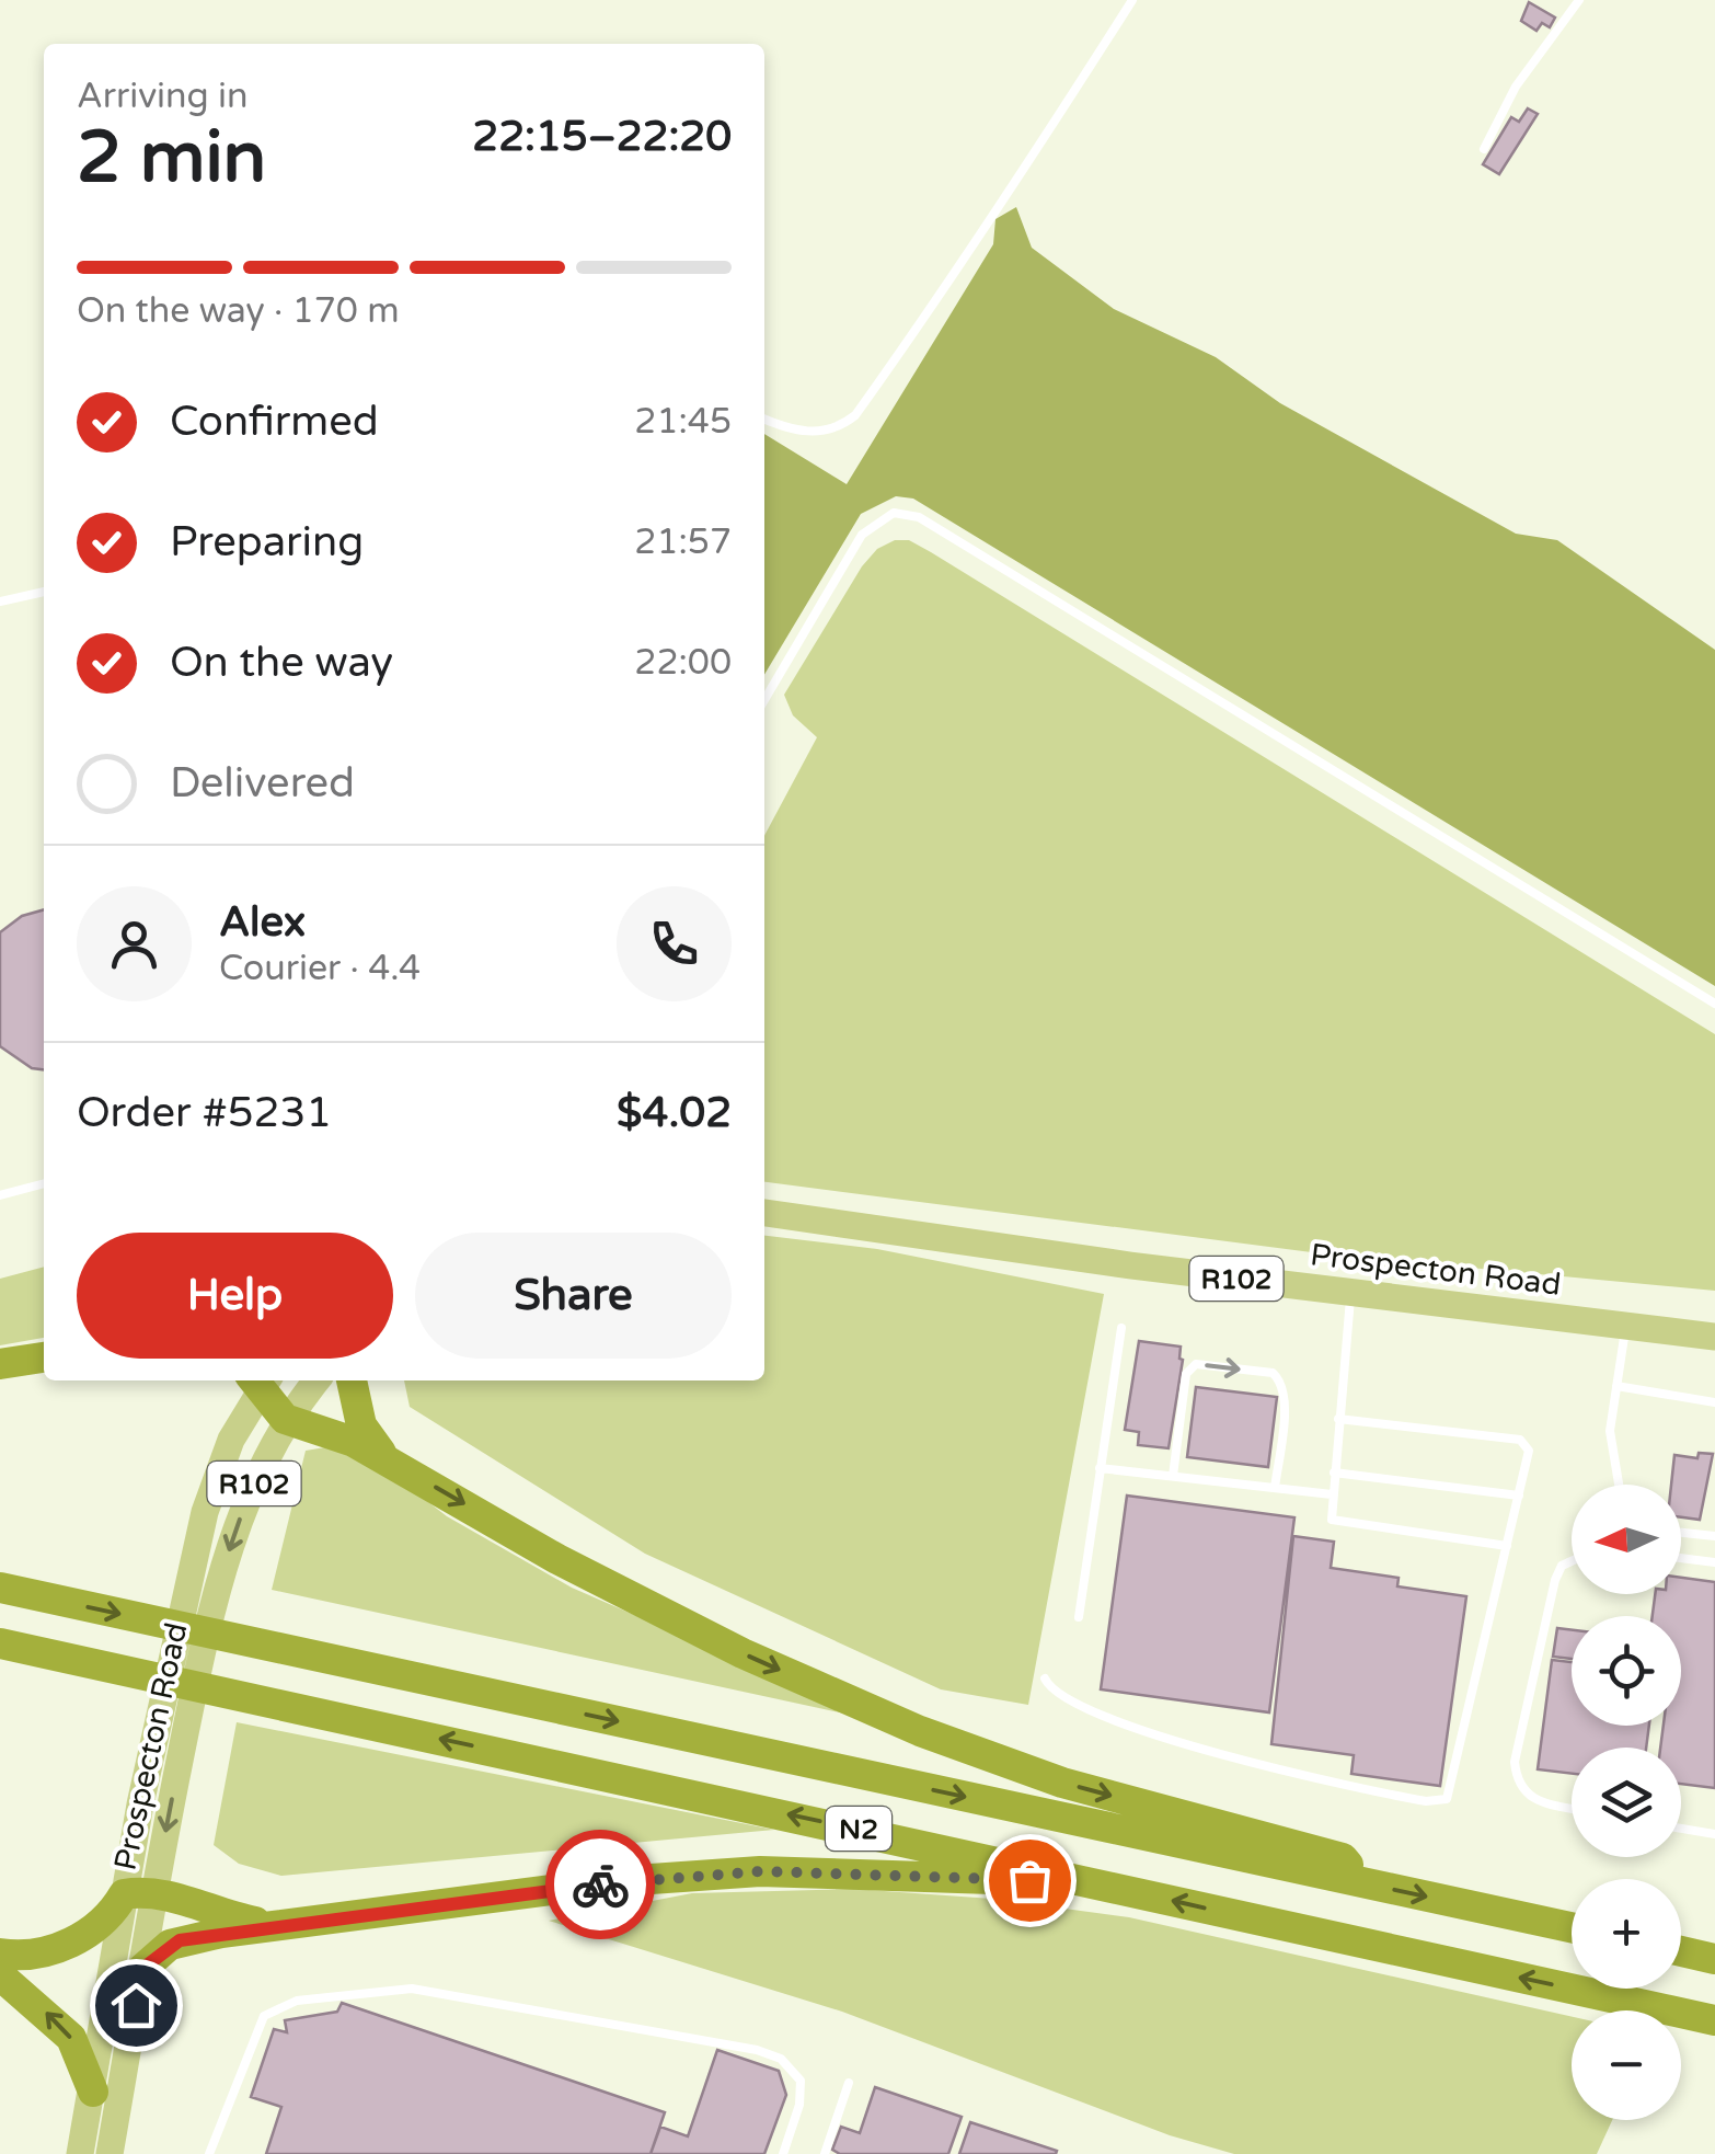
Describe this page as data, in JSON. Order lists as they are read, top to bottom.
{
  "streets": {
    "highway": ["N2"],
    "main road": ["Prospecton Road", "R102"]
  },
  "north": "left",
  "page": {
    "heading": ["2 min", "Arriving in", "22:15–22:20"],
    "panel": [
      "Alex",
      "Courier · 4.4",
      "Order #5231",
      "$4.02"
    ],
    "bar": "On the way · 170 m",
    "list": [
      ["Confirmed", "21:45"],
      ["Preparing", "21:57"],
      ["On the way", "22:00"],
      "Delivered"
    ],
    "buttons": ["Help", "Share"],
    "map_buttons": ["+", "−"]
  }
}
